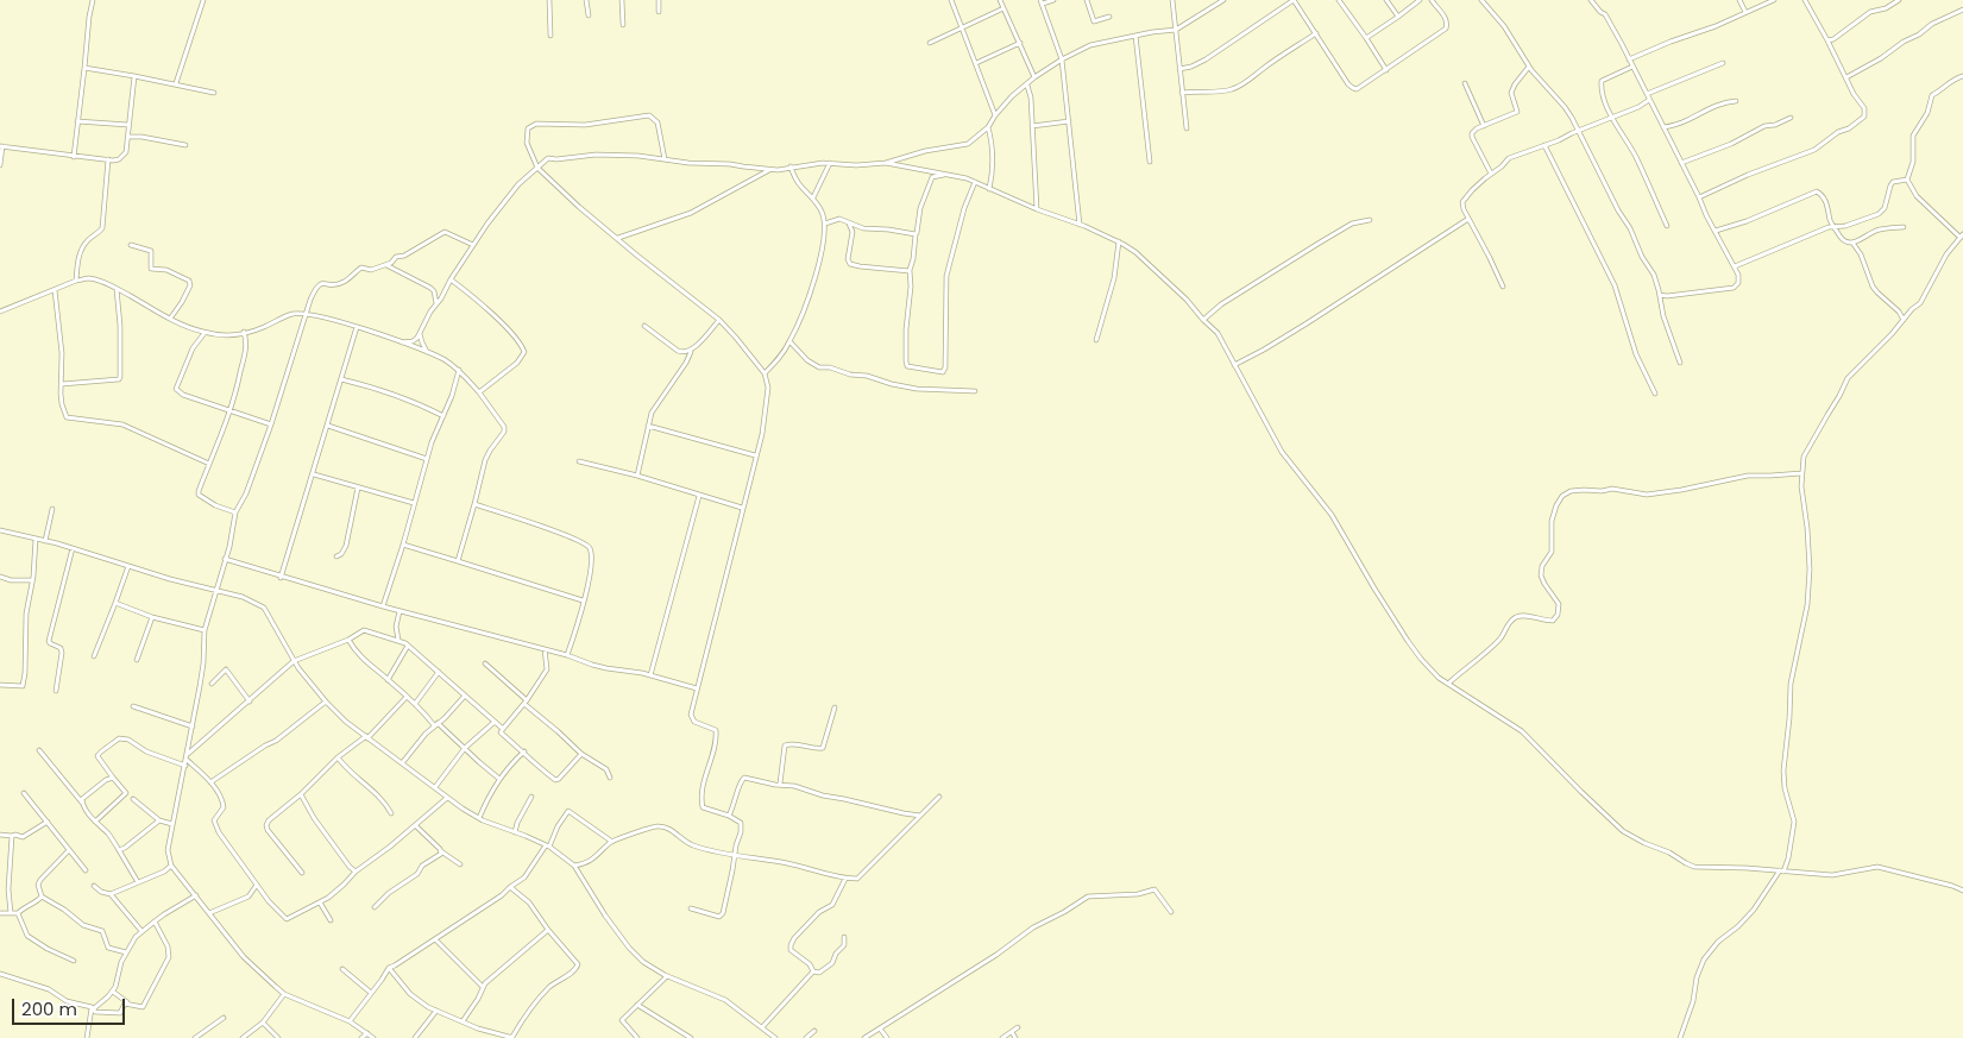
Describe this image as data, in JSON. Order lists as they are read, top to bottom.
{
  "scale_bar": "200 m"
}
